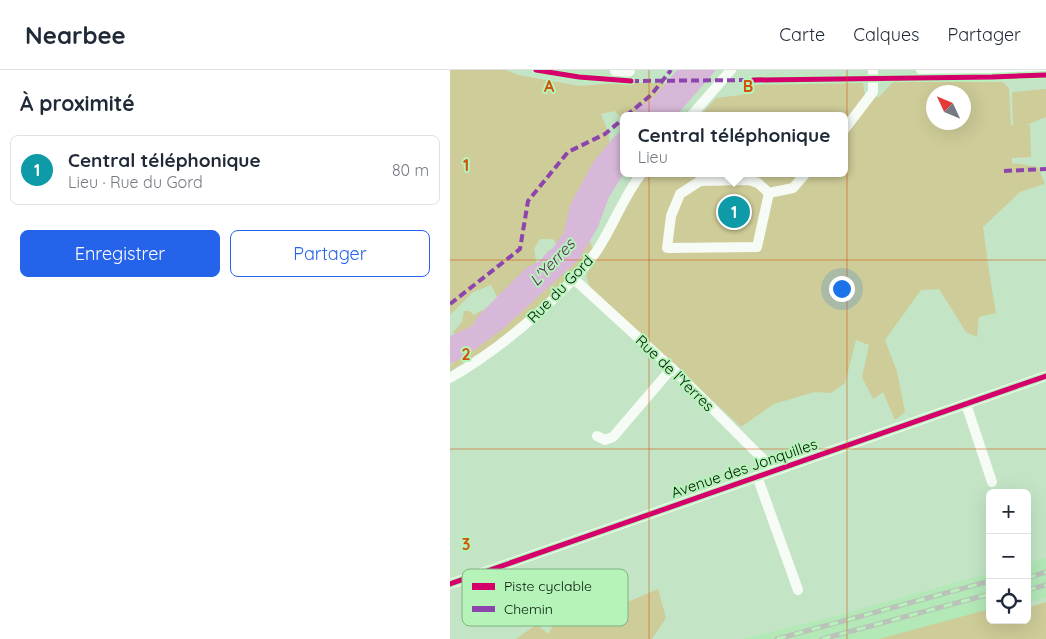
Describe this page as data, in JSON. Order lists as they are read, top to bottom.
{
  "streets": {
    "street": ["Rue du Gord", "Rue de l'Yerres", "Avenue des Jonquilles"]
  },
  "crossings": [
    ["Rue du Gord", "Rue de l'Yerres"],
    ["Rue de l'Yerres", "Avenue des Jonquilles"]
  ],
  "water": ["L'Yerres"],
  "legend": ["Piste cyclable", "Chemin"],
  "north": "top left",
  "page": {
    "header": "Nearbee",
    "nav": ["Carte", "Calques", "Partager"],
    "heading": "À proximité",
    "popup": ["Central téléphonique", "Lieu"],
    "list": [
      {
        "mark": "1",
        "name": "Central téléphonique",
        "note": "Lieu · Rue du Gord",
        "value": "80 m"
      }
    ],
    "pins": "1",
    "buttons": ["Enregistrer", "Partager"],
    "map_buttons": ["+", "−"]
  },
  "grid": {
    "columns": ["A", "B"],
    "rows": ["1", "2", "3"]
  }
}
